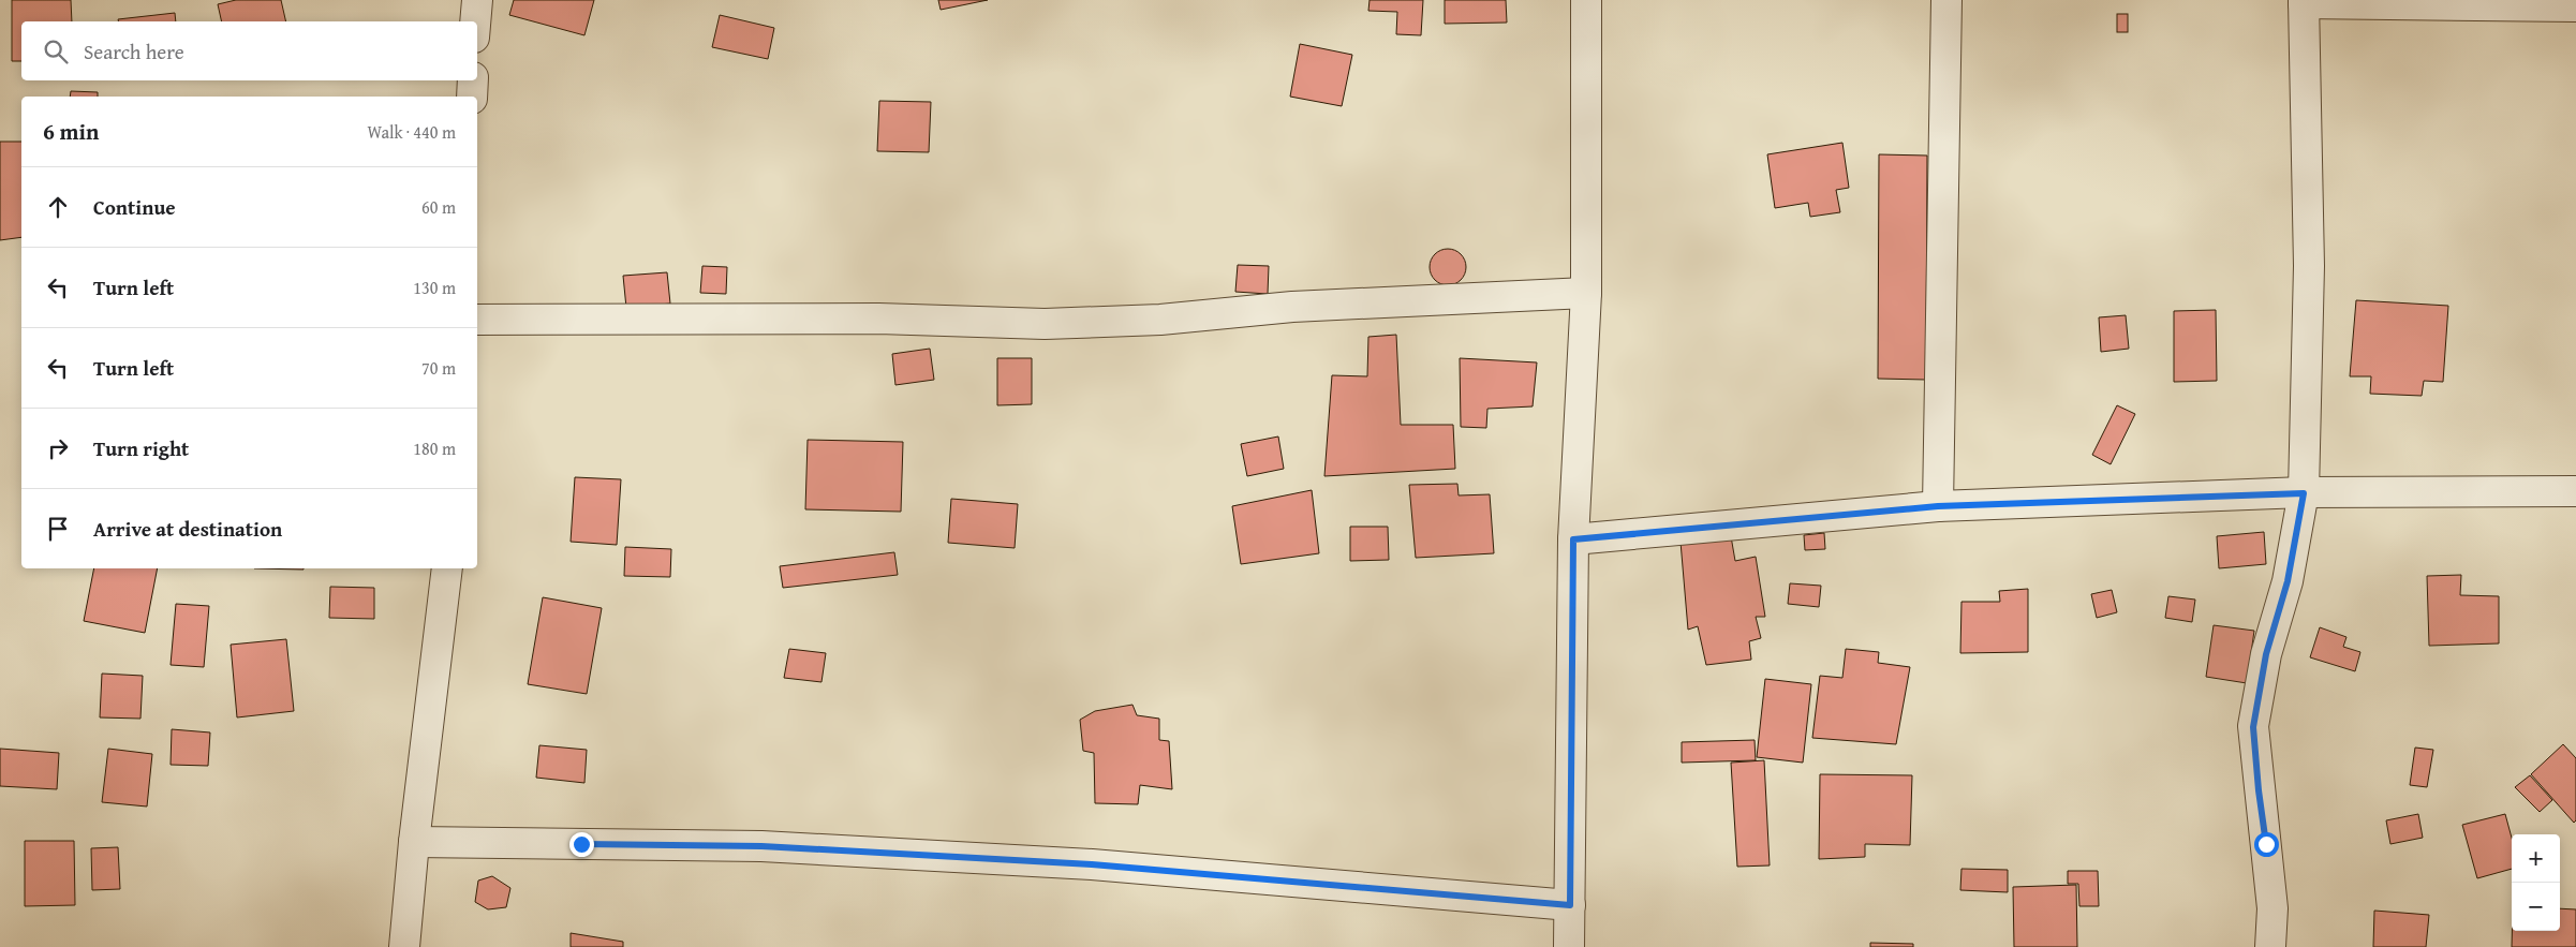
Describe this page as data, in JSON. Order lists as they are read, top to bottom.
{
  "page": {
    "search": "Search here",
    "heading": ["6 min", "Walk · 440 m"],
    "list": [
      ["Continue", "60 m"],
      ["Turn left", "130 m"],
      ["Turn left", "70 m"],
      ["Turn right", "180 m"],
      "Arrive at destination"
    ],
    "map_buttons": ["+", "−"]
  }
}
